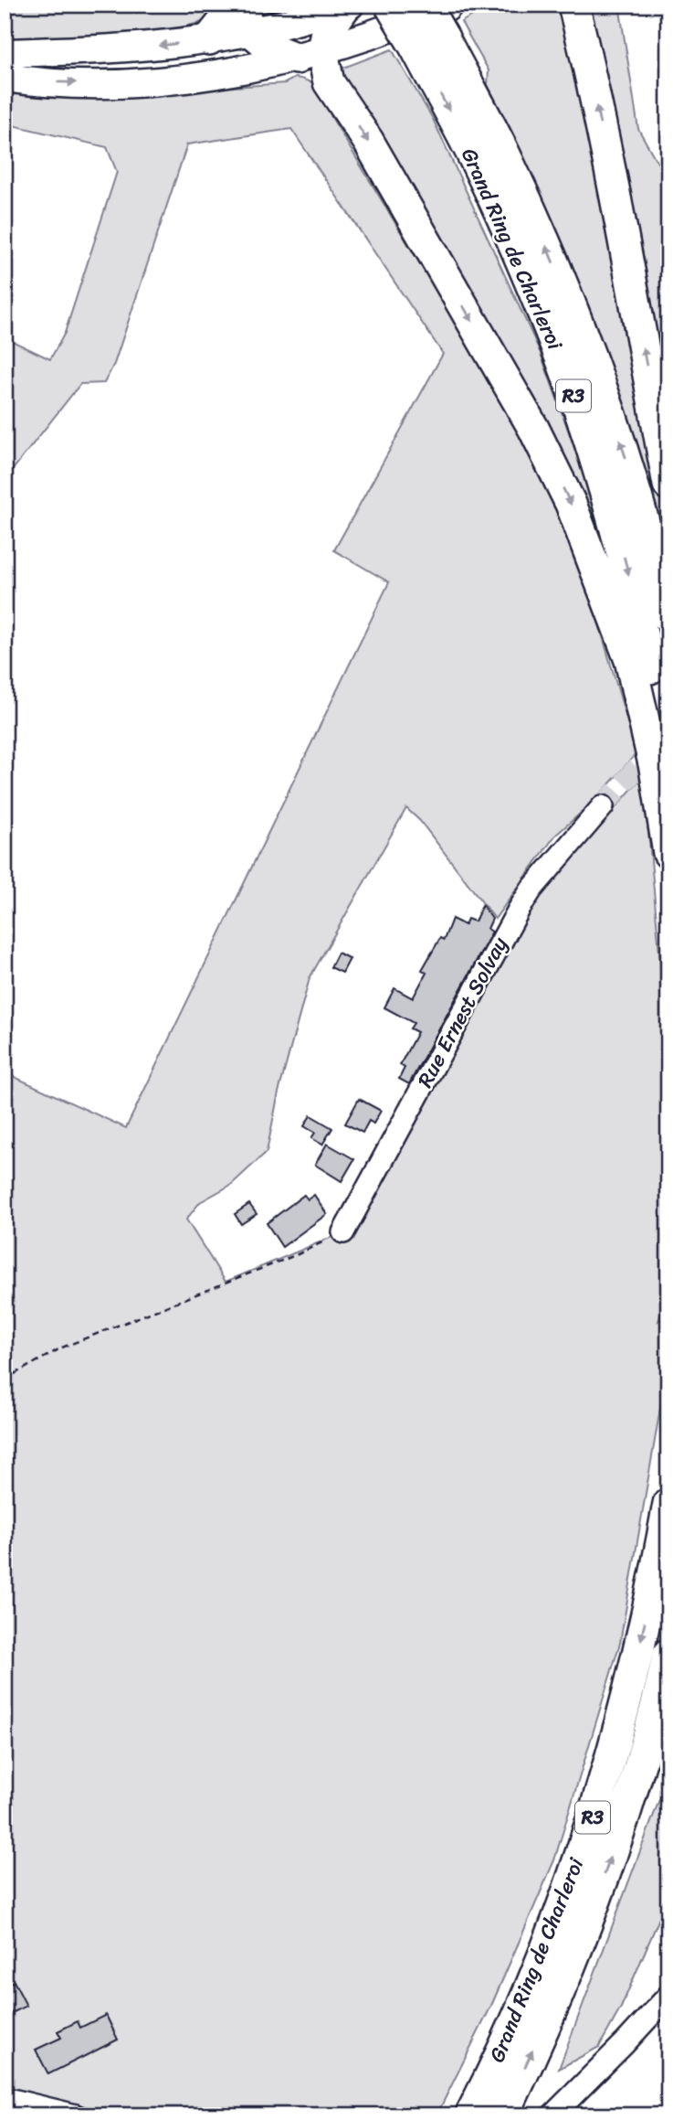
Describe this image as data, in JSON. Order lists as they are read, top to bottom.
{
  "streets": {
    "highway": ["Grand Ring de Charleroi", "R3"],
    "street": ["Rue Ernest Solvay"]
  }
}
